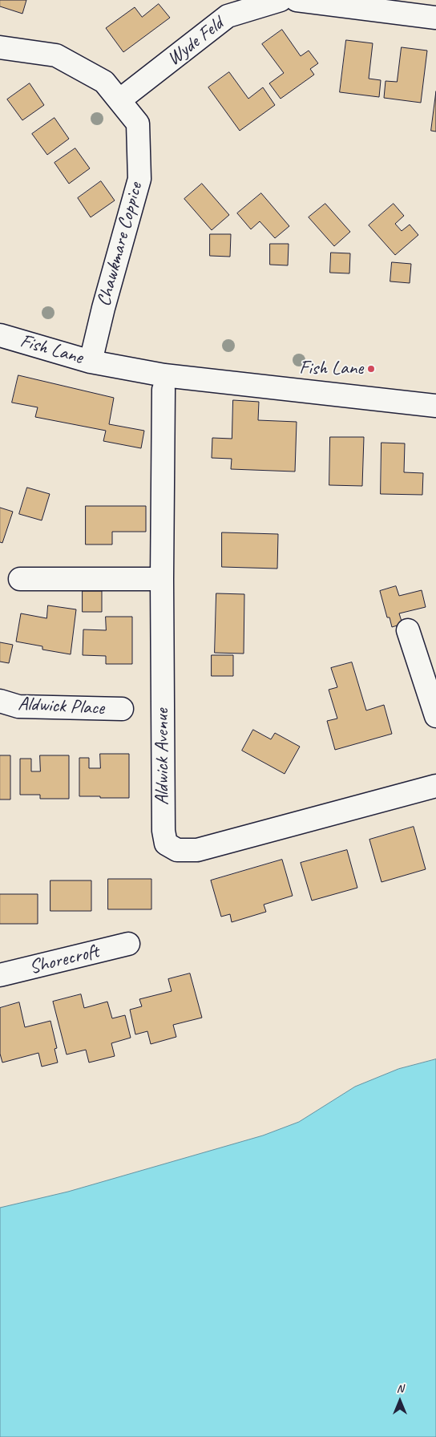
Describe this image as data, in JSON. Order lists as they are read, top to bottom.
{
  "streets": {
    "street": [
      "Wyde Feld",
      "Chawkmare Coppice",
      "Fish Lane",
      "Aldwick Place",
      "Aldwick Avenue",
      "Shorecroft"
    ]
  },
  "crossings": [
    ["Wyde Feld", "Chawkmare Coppice"],
    ["Chawkmare Coppice", "Fish Lane"]
  ],
  "places": ["Fish Lane"],
  "north": "top"
}
